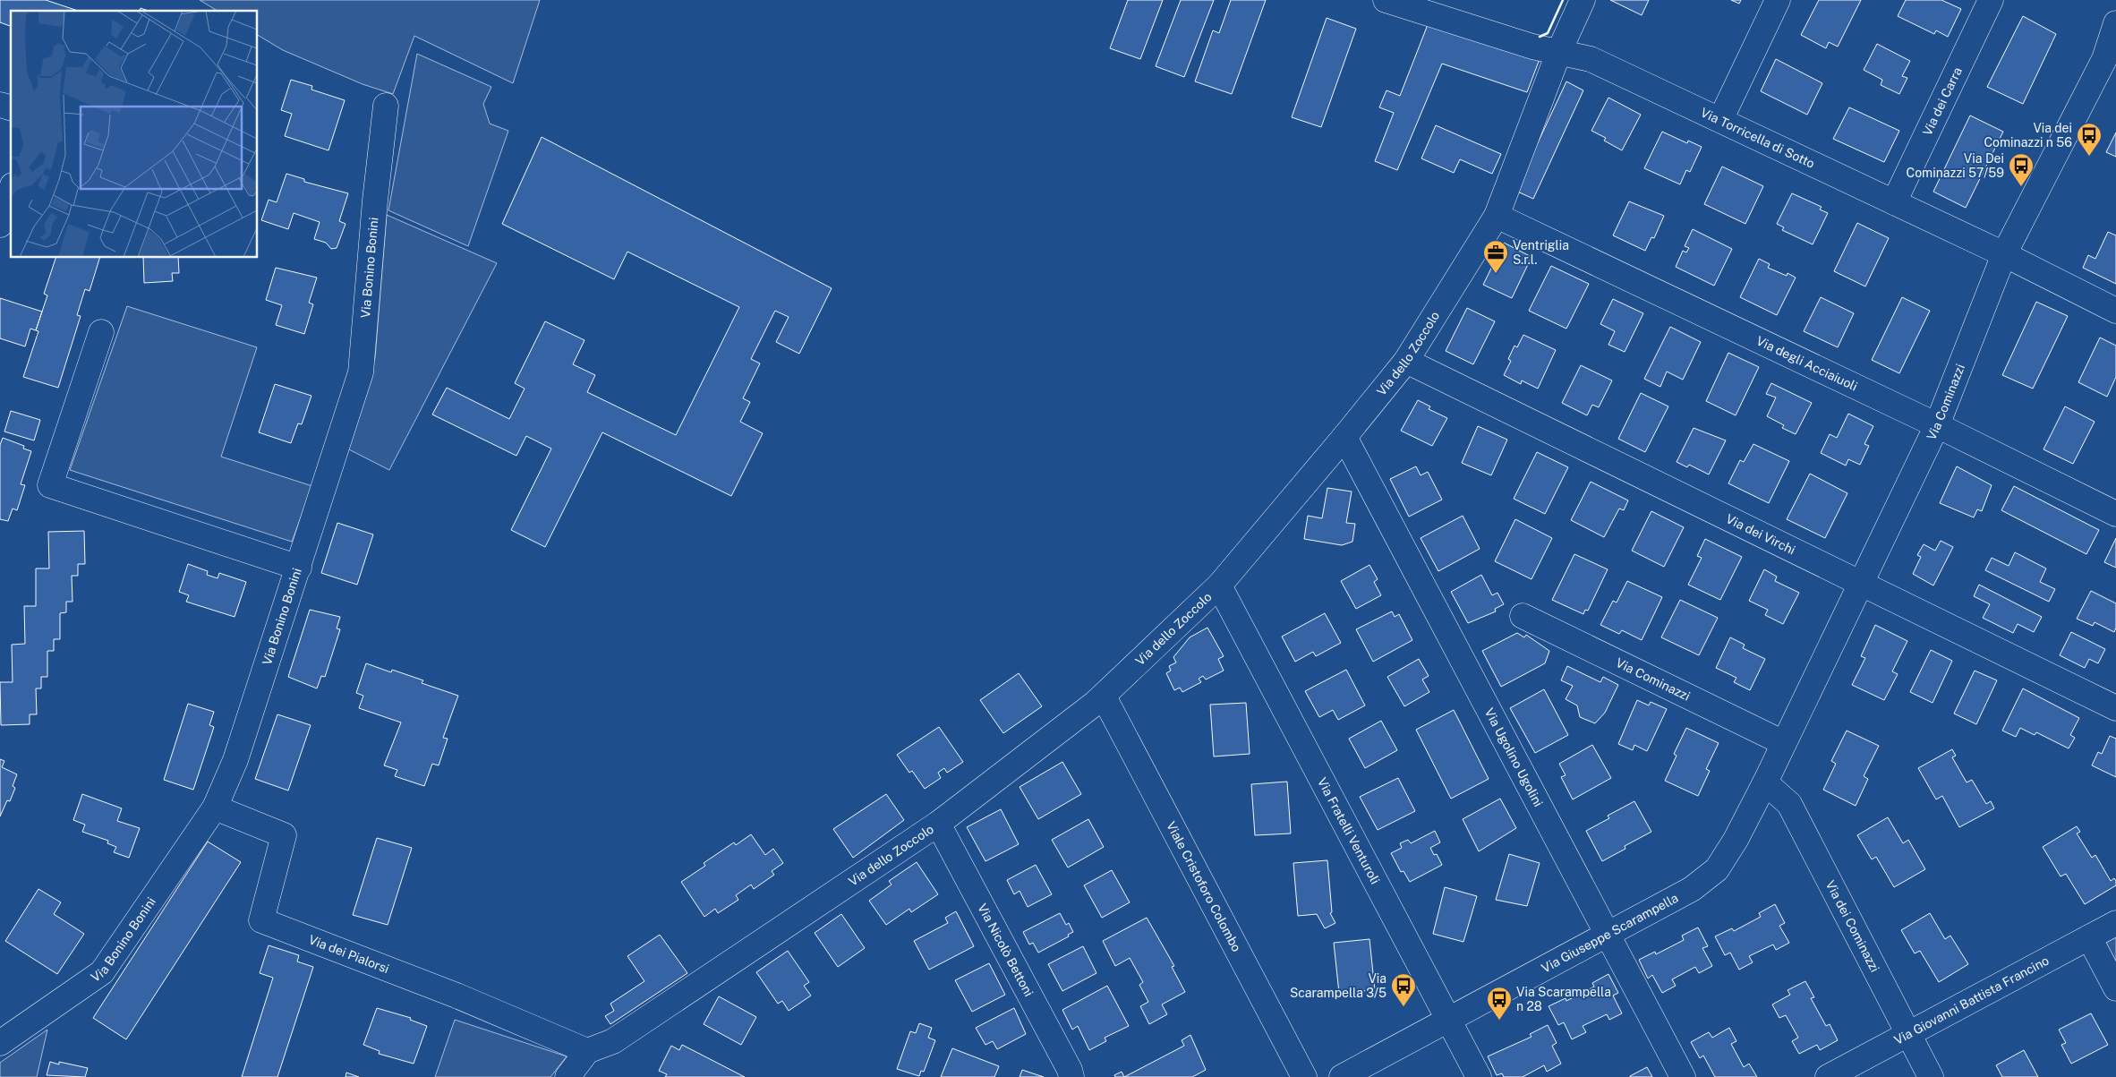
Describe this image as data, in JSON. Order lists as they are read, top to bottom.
{
  "streets": {
    "street": [
      "Via dei Carra",
      "Via Torricella di Sotto",
      "Via Bonino Bonini",
      "Via dello Zoccolo",
      "Via degli Acciaiuoli",
      "Via Cominazzi",
      "Via dei Virchi",
      "Via Ugolino Ugolini",
      "Via Fratelli Venturoli",
      "Viale Cristoforo Colombo",
      "Via dei Cominazzi",
      "Via Giuseppe Scarampella",
      "Via Nicolò Bettoni",
      "Via dei Pialorsi",
      "Via Giovanni Battista Francino"
    ]
  },
  "crossings": [
    ["Via dei Carra", "Via Torricella di Sotto"],
    ["Via Torricella di Sotto", "Via dello Zoccolo"],
    ["Via Torricella di Sotto", "Via Cominazzi"],
    ["Via Bonino Bonini", "Via dei Pialorsi"],
    ["Via dello Zoccolo", "Via degli Acciaiuoli"],
    ["Via dello Zoccolo", "Via dei Virchi"],
    ["Via dello Zoccolo", "Via Ugolino Ugolini"],
    ["Via dello Zoccolo", "Via Fratelli Venturoli"],
    ["Via dello Zoccolo", "Viale Cristoforo Colombo"],
    ["Via dello Zoccolo", "Via Nicolò Bettoni"],
    ["Via dello Zoccolo", "Via dei Pialorsi"],
    ["Via degli Acciaiuoli", "Via Cominazzi"],
    ["Via Cominazzi", "Via dei Virchi"],
    ["Via Cominazzi", "Via dei Cominazzi"],
    ["Via Cominazzi", "Via Giuseppe Scarampella"],
    ["Via Ugolino Ugolini", "Via Giuseppe Scarampella"],
    ["Via Fratelli Venturoli", "Via Giuseppe Scarampella"],
    ["Via dei Cominazzi", "Via Giuseppe Scarampella"],
    ["Via dei Cominazzi", "Via Giovanni Battista Francino"]
  ],
  "places": {
    "bus stop": [
      "Via dei Cominazzi n 56",
      "Via Dei Cominazzi 57/59",
      "Via Scarampella 3/5",
      "Via Scarampella n 28"
    ],
    "office": ["Ventriglia S.r.l."]
  }
}
